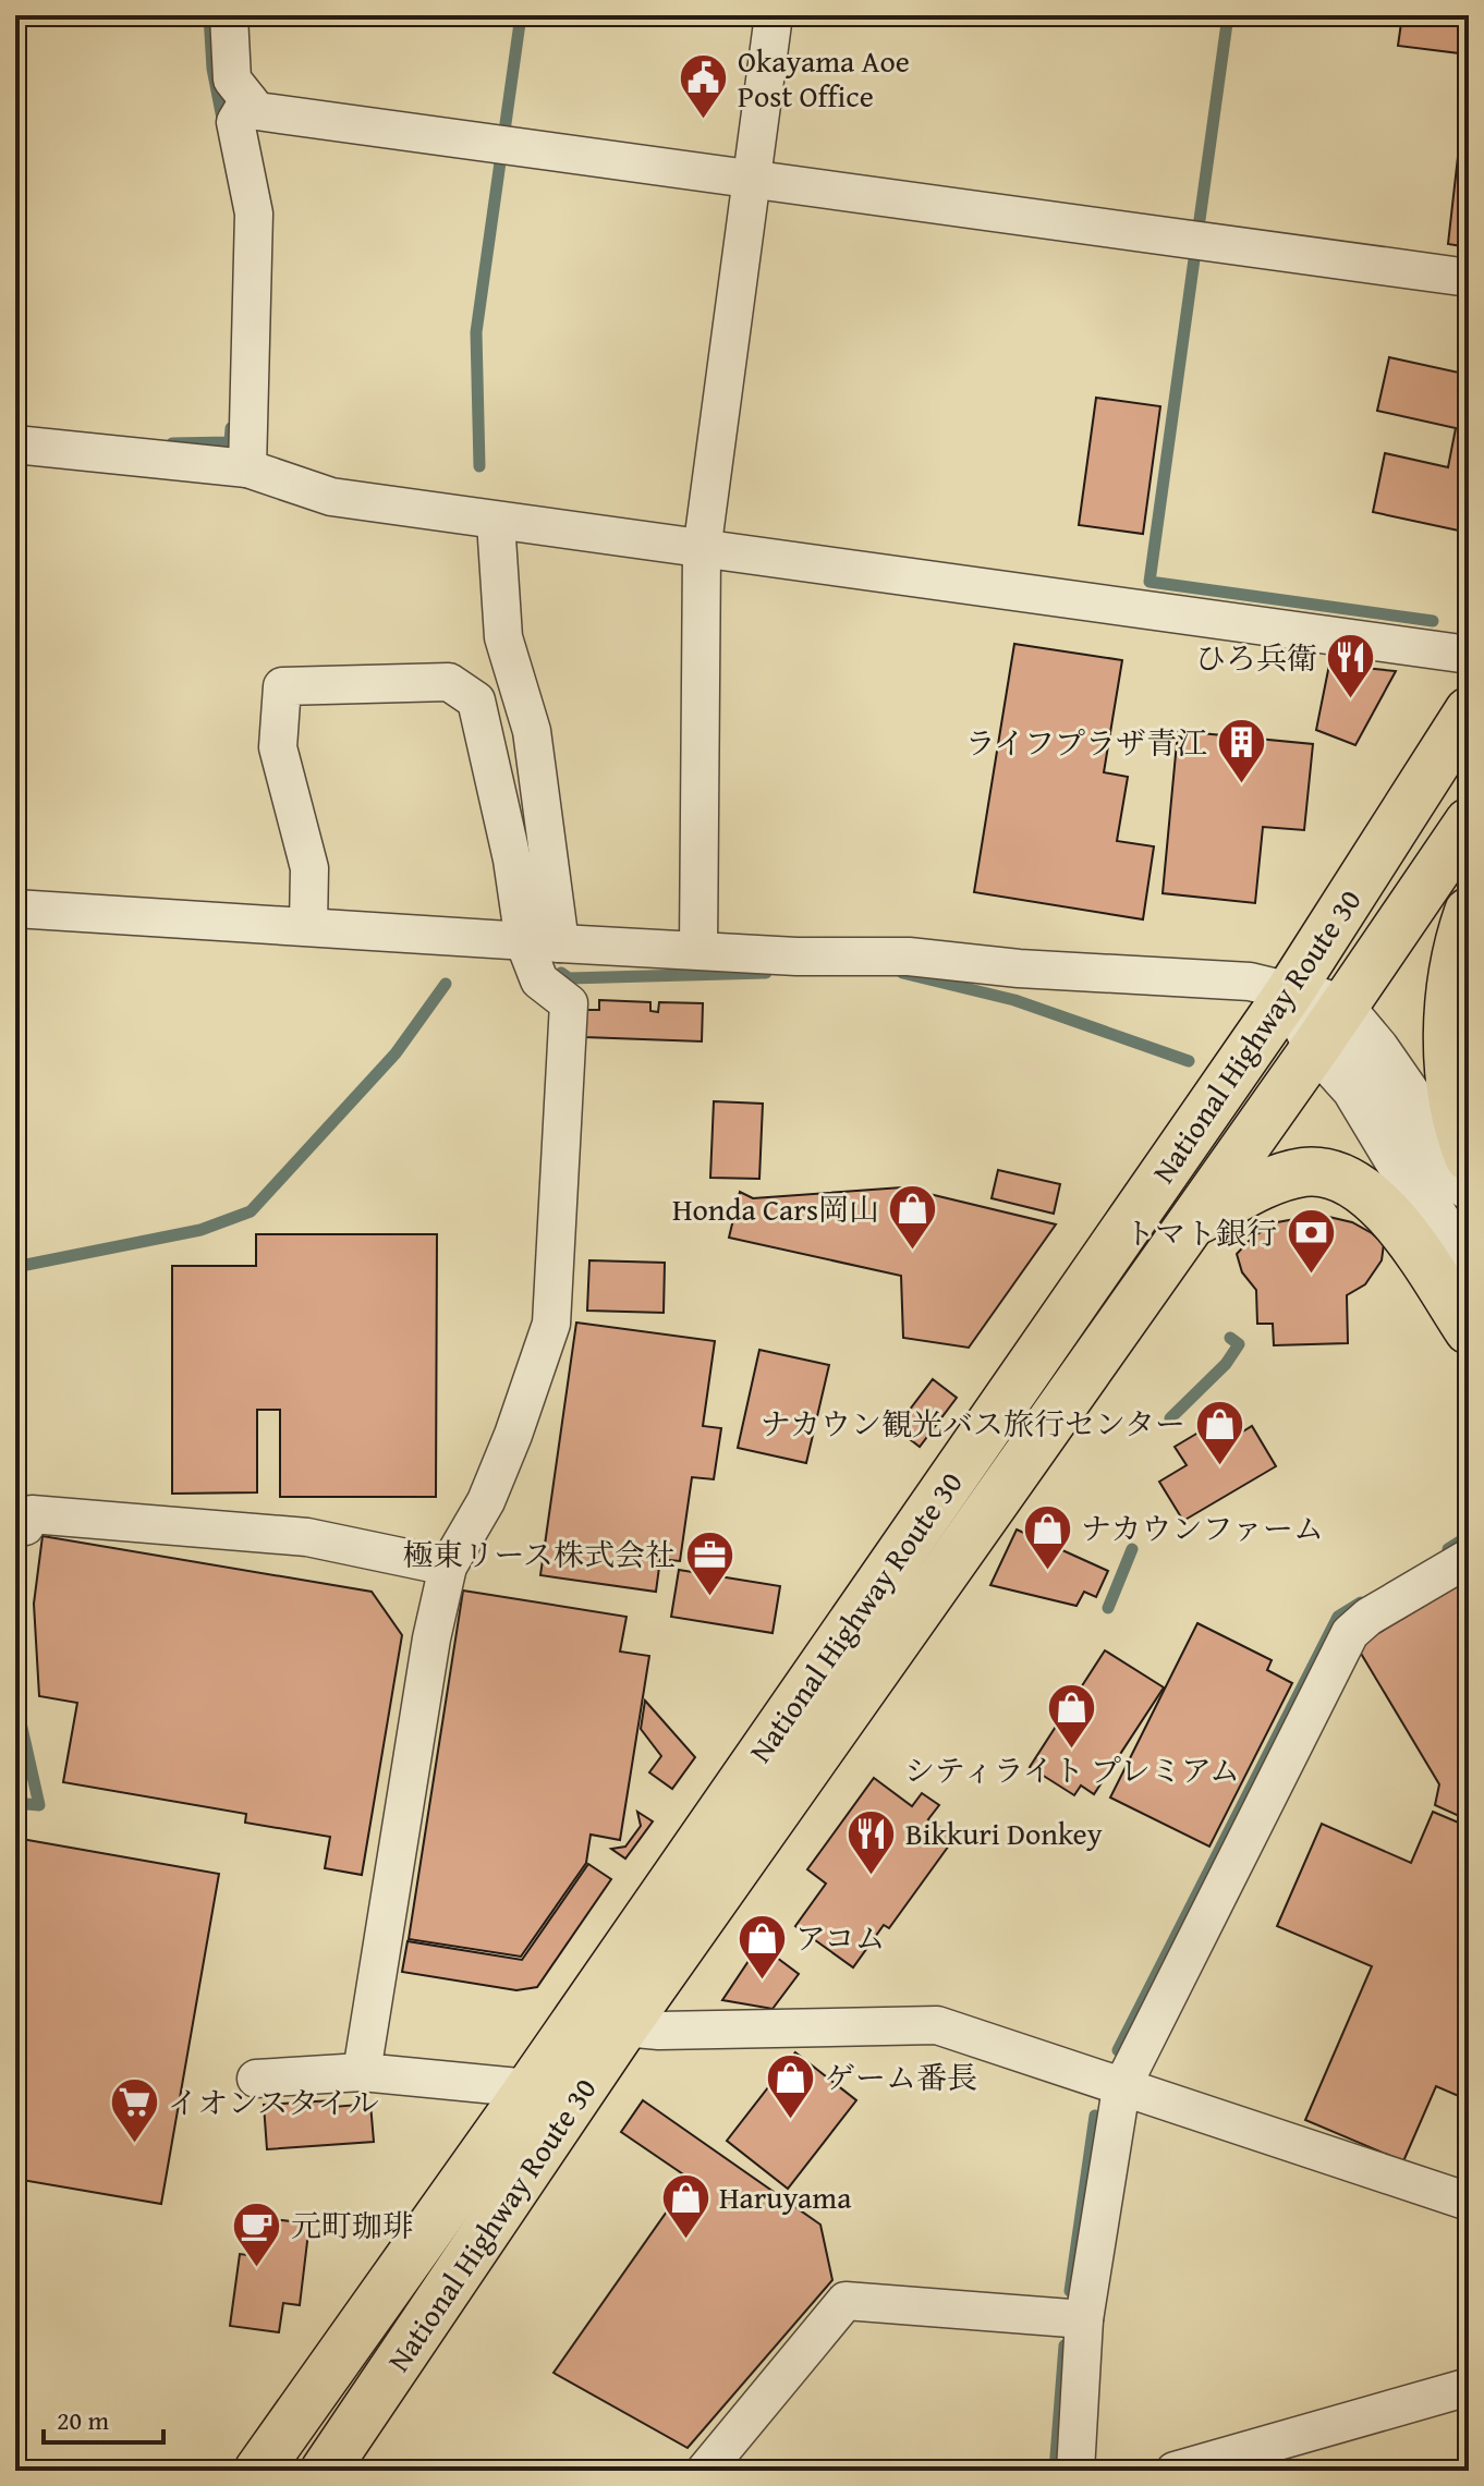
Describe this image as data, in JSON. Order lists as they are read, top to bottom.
{
  "streets": {
    "highway": ["National Highway Route 30"]
  },
  "places": {
    "public building": ["Okayama Aoe Post Office"],
    "restaurant": ["ひろ兵衛", "Bikkuri Donkey"],
    "building": ["ライフプラザ青江"],
    "shop": [
      "Honda Cars岡山",
      "ナカウン観光バス旅行センター",
      "ナカウンファーム",
      "シティライト プレミアム",
      "アコム",
      "ゲーム番長",
      "Haruyama"
    ],
    "bank": ["トマト銀行"],
    "office": ["極東リース株式会社"],
    "supermarket": ["イオンスタイル"],
    "cafe": ["元町珈琲"]
  },
  "scale_bar": "20 m"
}
